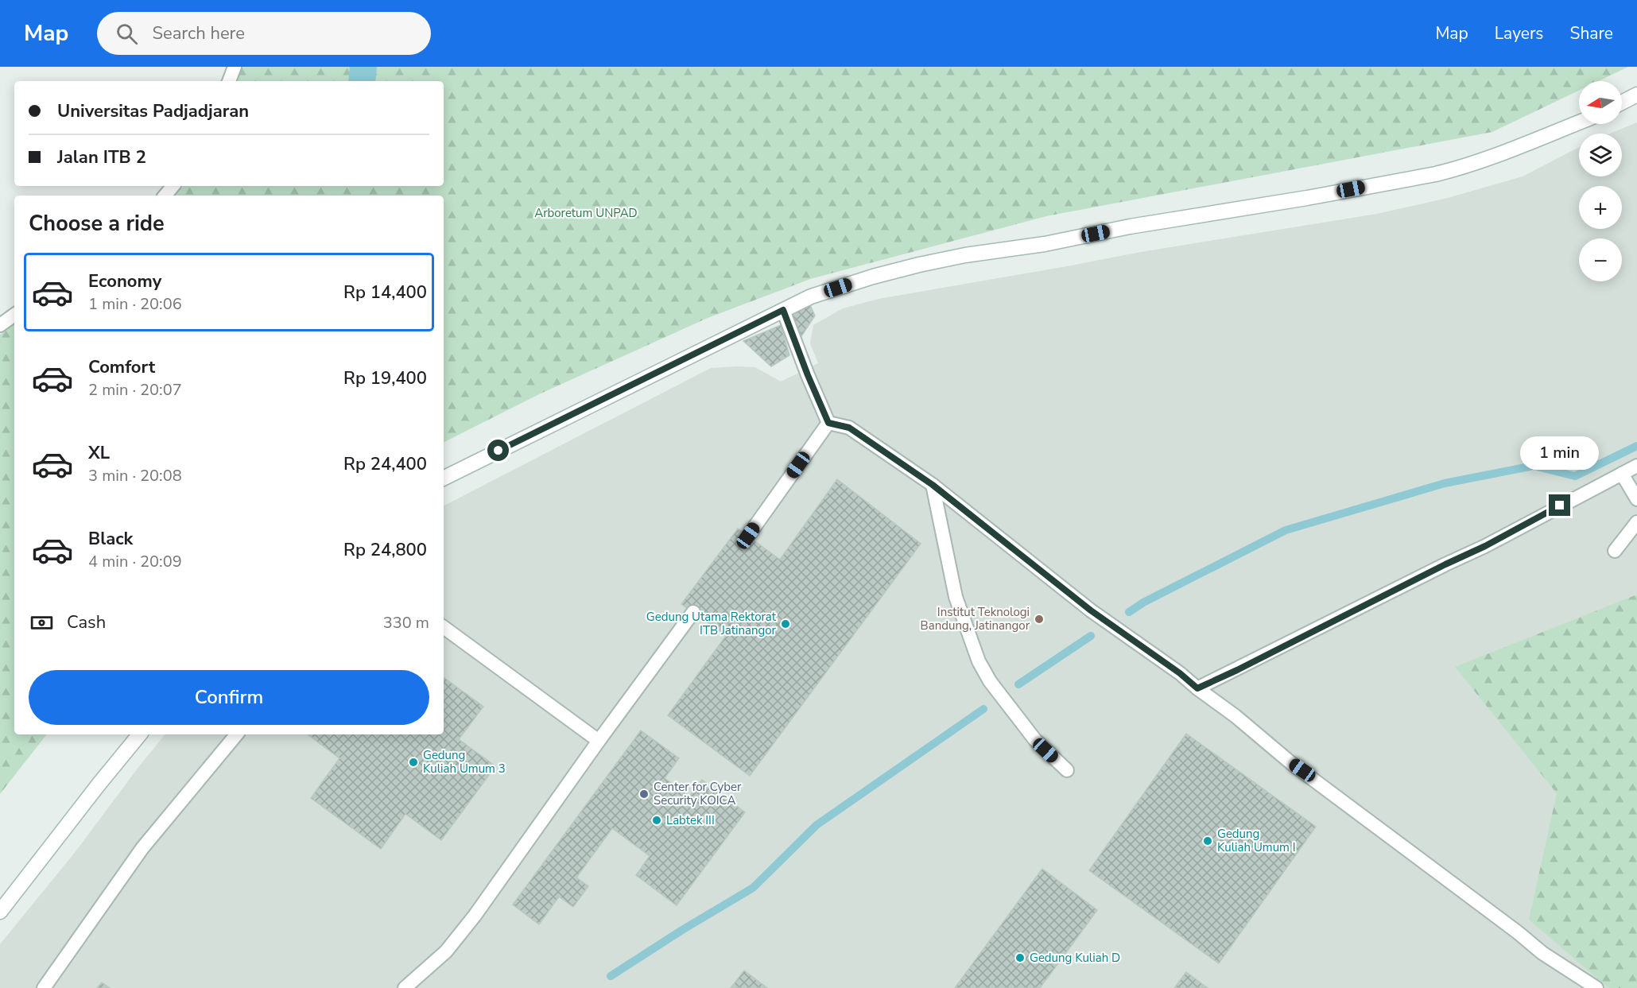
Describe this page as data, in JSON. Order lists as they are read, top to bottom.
{
  "parks": ["Arboretum UNPAD"],
  "places": [
    "Institut Teknologi Bandung, Jatinangor",
    "Gedung Utama Rektorat ITB Jatinangor",
    "Gedung Kuliah Umum 3",
    "Center for Cyber Security KOICA",
    "Labtek III",
    "Gedung Kuliah Umum I",
    "Gedung Kuliah D"
  ],
  "north": "left",
  "page": {
    "header": "Map",
    "search": "Search here",
    "nav": ["Map", "Layers", "Share"],
    "map_buttons": ["+", "−"],
    "banner": ["Universitas Padjadjaran", "Jalan ITB 2"],
    "heading": "Choose a ride",
    "list": [
      {
        "name": "Economy",
        "note": "1 min · 20:06",
        "value": "Rp 14,400"
      },
      {
        "name": "Comfort",
        "note": "2 min · 20:07",
        "value": "Rp 19,400"
      },
      {
        "name": "XL",
        "note": "3 min · 20:08",
        "value": "Rp 24,400"
      },
      {
        "name": "Black",
        "note": "4 min · 20:09",
        "value": "Rp 24,800"
      }
    ],
    "bubble": "1 min",
    "pay": ["Cash", "330 m"],
    "buttons": "Confirm"
  }
}
